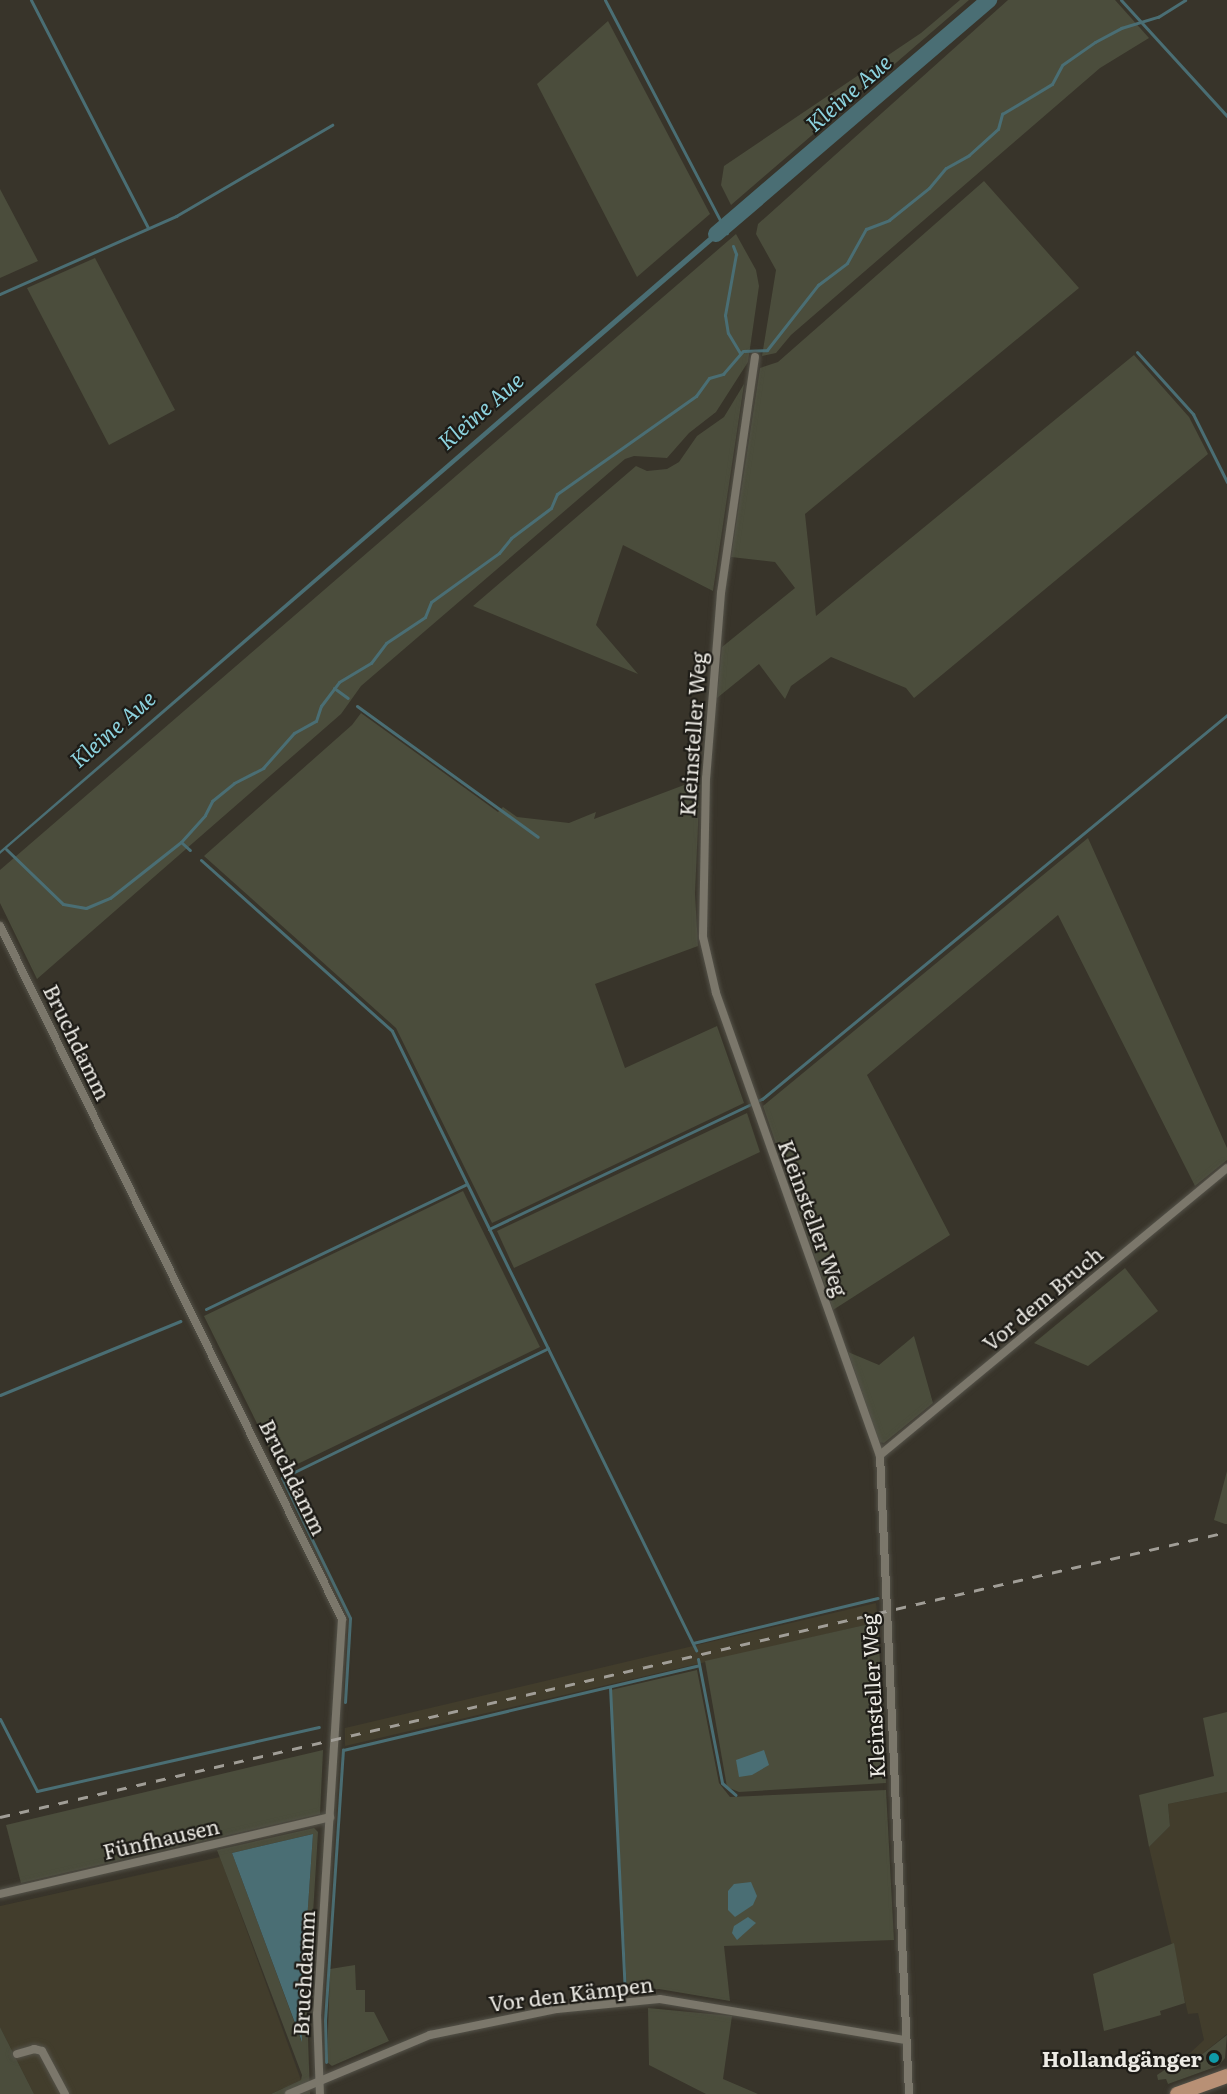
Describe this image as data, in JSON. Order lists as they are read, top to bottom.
{
  "streets": {
    "street": [
      "Kleinsteller Weg",
      "Bruchdamm",
      "Vor dem Bruch",
      "Fünfhausen",
      "Vor den Kämpen"
    ]
  },
  "crossings": [
    ["Kleinsteller Weg", "Vor dem Bruch"],
    ["Kleinsteller Weg", "Vor den Kämpen"],
    ["Bruchdamm", "Fünfhausen"],
    ["Bruchdamm", "Vor den Kämpen"]
  ],
  "water": ["Kleine Aue"],
  "places": ["Hollandgänger"]
}
